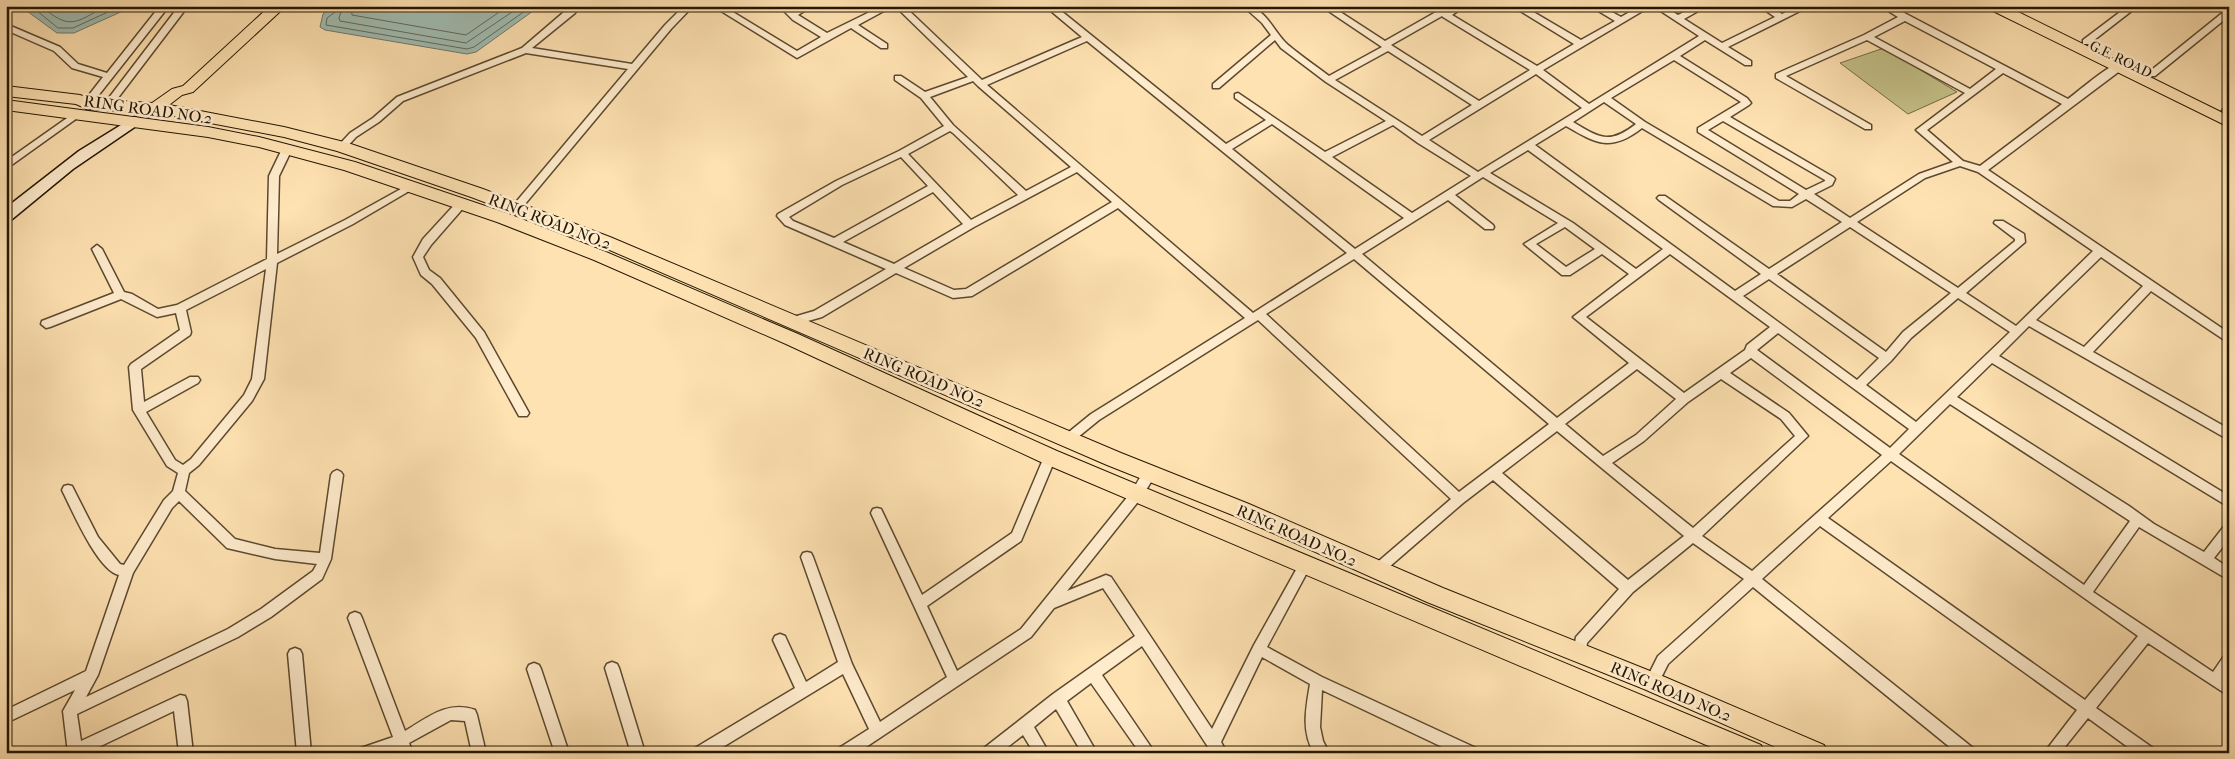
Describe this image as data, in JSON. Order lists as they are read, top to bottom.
{
  "streets": {
    "main road": ["G.E. ROAD", "RING ROAD NO.2"]
  }
}
